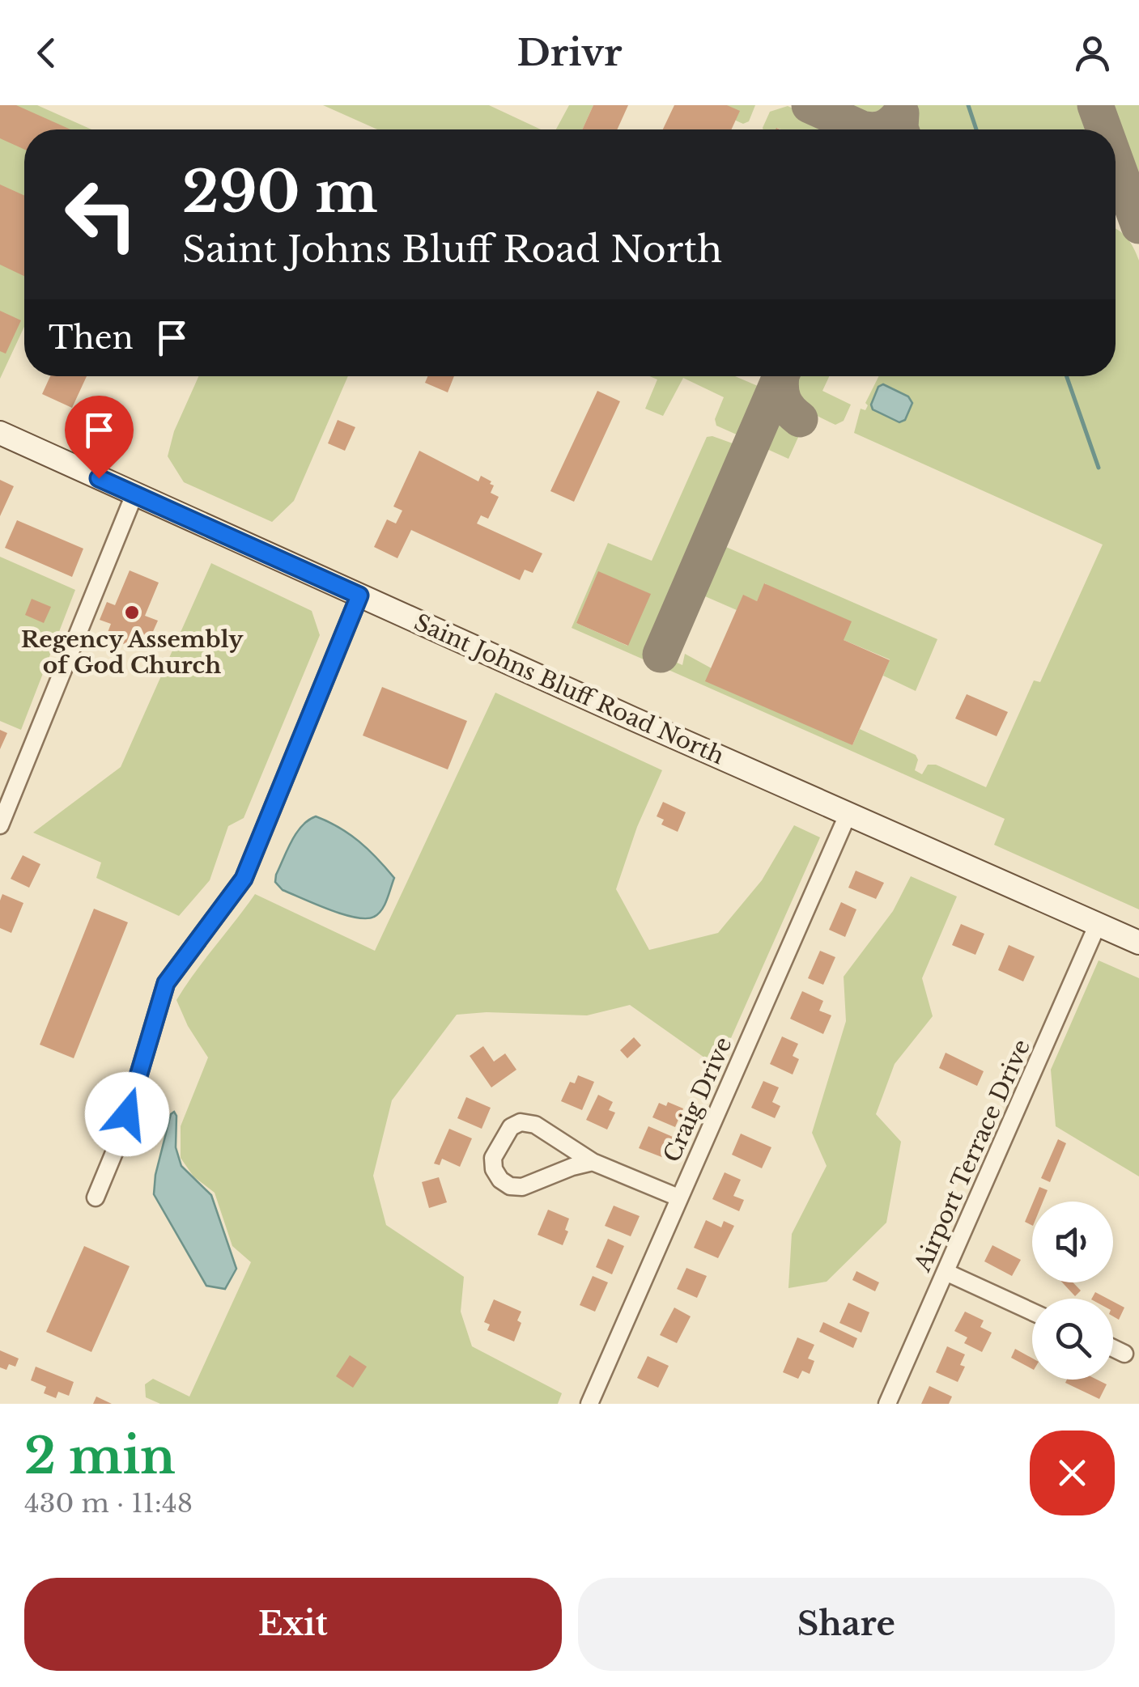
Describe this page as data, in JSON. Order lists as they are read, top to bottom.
{
  "streets": {
    "main road": ["Saint Johns Bluff Road North"],
    "street": ["Craig Drive", "Airport Terrace Drive"]
  },
  "crossings": [
    ["Saint Johns Bluff Road North", "Craig Drive"],
    ["Saint Johns Bluff Road North", "Airport Terrace Drive"]
  ],
  "places": ["Regency Assembly of God Church"],
  "page": {
    "header": "Drivr",
    "turn": ["290 m", "Saint Johns Bluff Road North"],
    "then": "Then",
    "heading": ["2 min", "430 m · 11:48"],
    "buttons": ["Exit", "Share"]
  }
}
